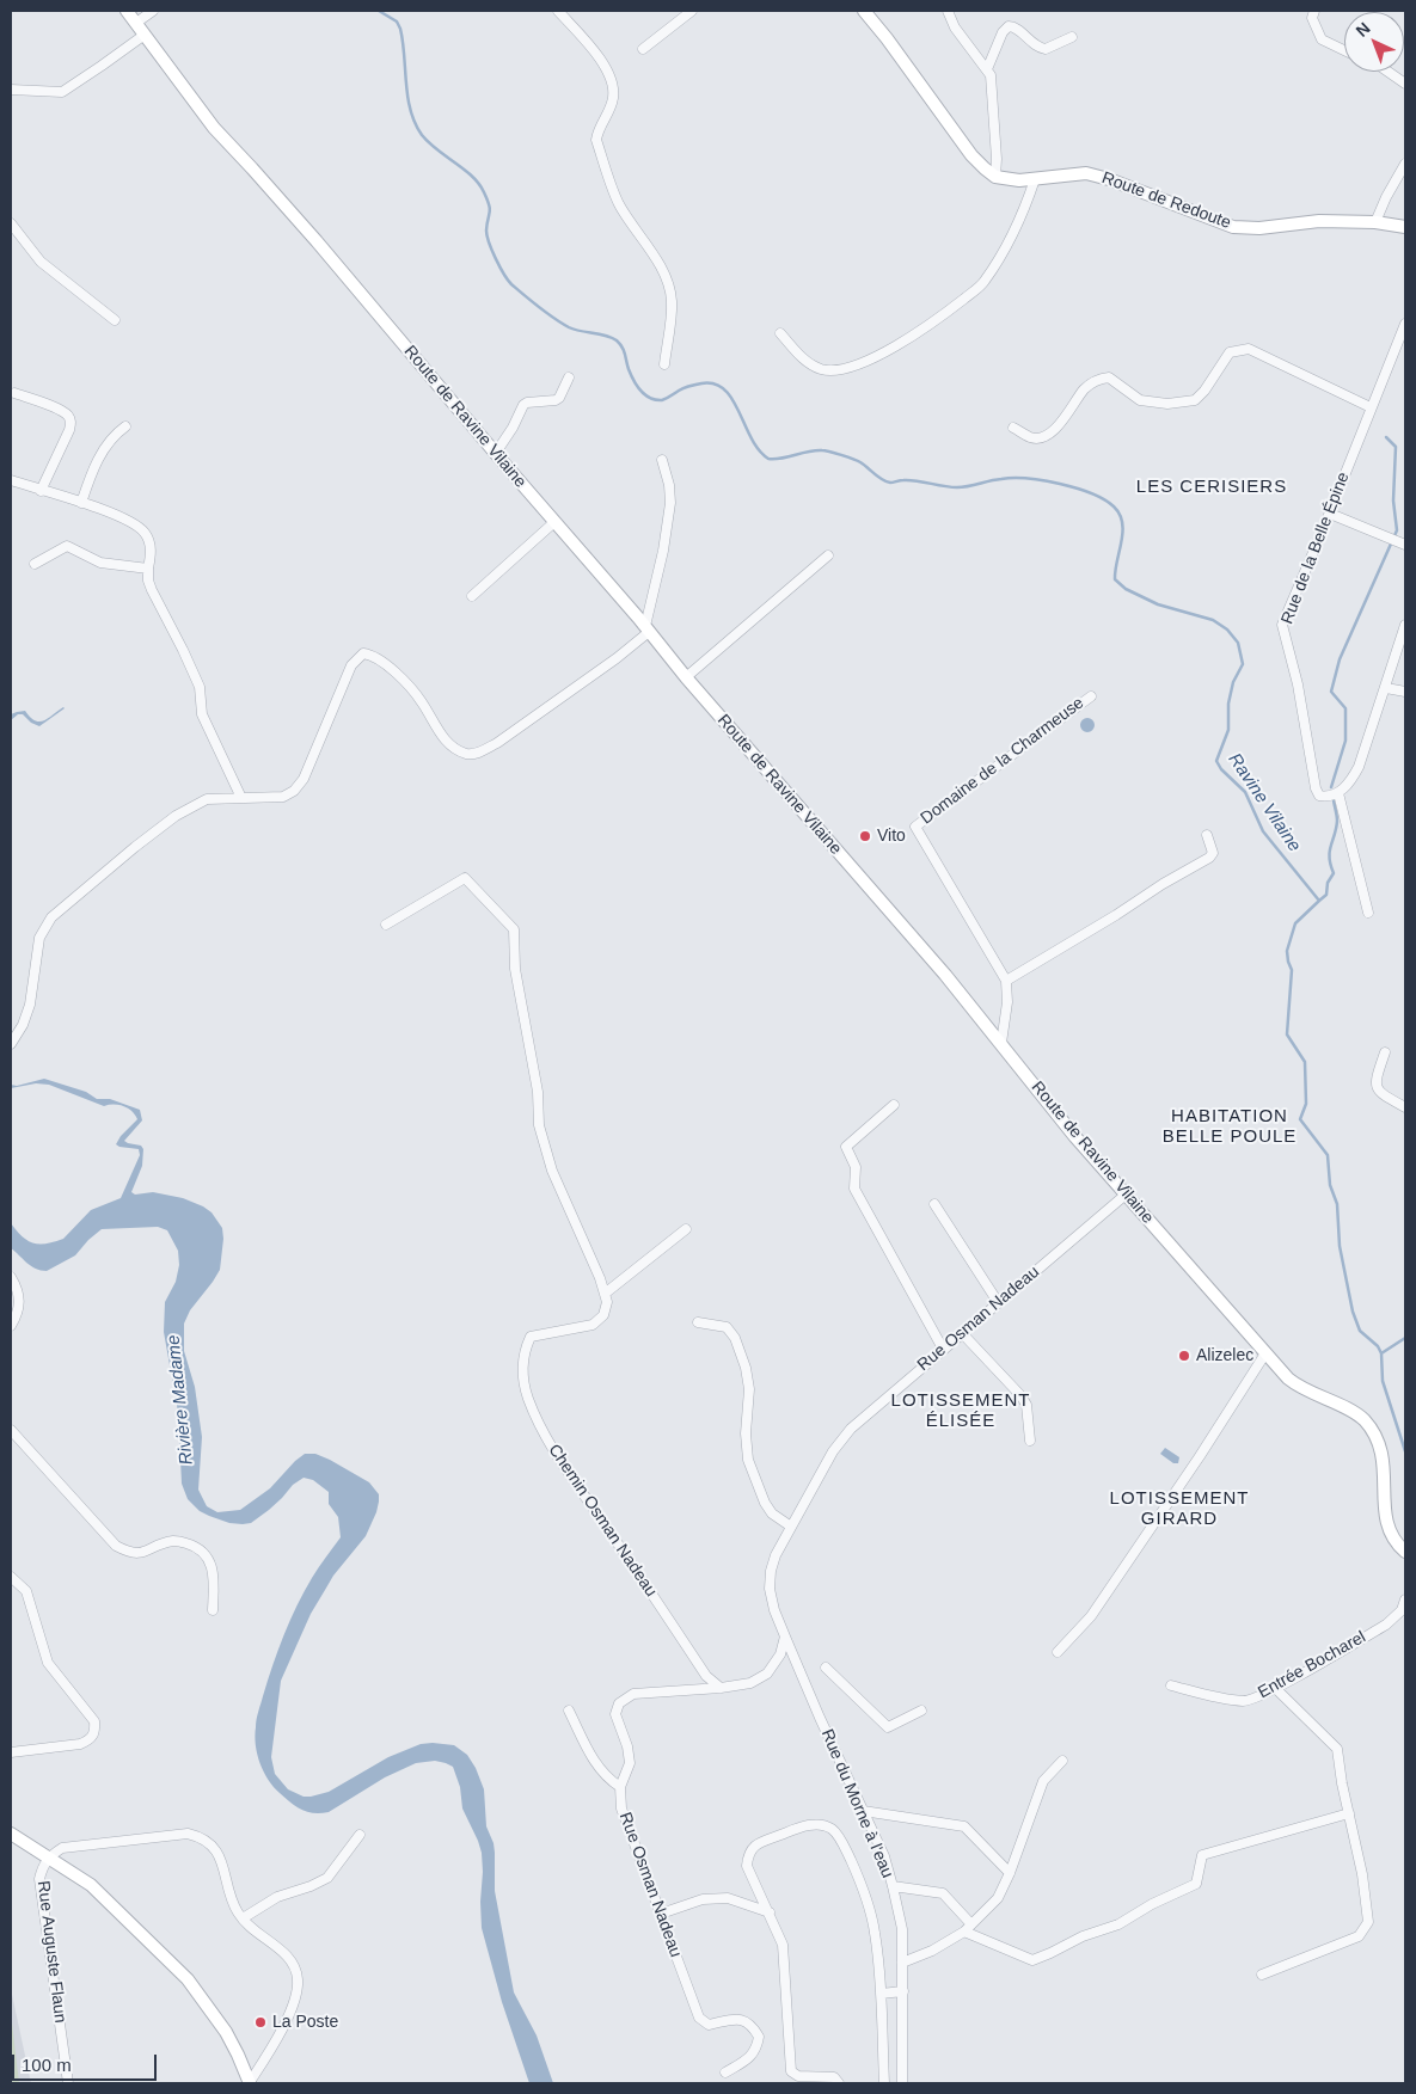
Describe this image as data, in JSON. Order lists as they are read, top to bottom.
{
  "streets": {
    "main road": ["Route de Redoute", "Route de Ravine Vilaine"],
    "street": [
      "Rue de la Belle Épine",
      "Domaine de la Charmeuse",
      "Rue Osman Nadeau",
      "Chemin Osman Nadeau",
      "Entrée Bocharel",
      "Rue du Morne à l'eau",
      "Rue Auguste Flaun"
    ]
  },
  "crossings": [
    ["Route de Ravine Vilaine", "Rue Osman Nadeau"],
    ["Rue Osman Nadeau", "Chemin Osman Nadeau"],
    ["Rue Osman Nadeau", "Rue du Morne à l'eau"]
  ],
  "districts": [
    "LES CERISIERS",
    "HABITATION BELLE POULE",
    "LOTISSEMENT ÉLISÉE",
    "LOTISSEMENT GIRARD"
  ],
  "water": ["Ravine Vilaine", "Rivière Madame"],
  "places": ["Vito", "Alizelec", "La Poste"],
  "scale_bar": "100 m",
  "north": "top left"
}
